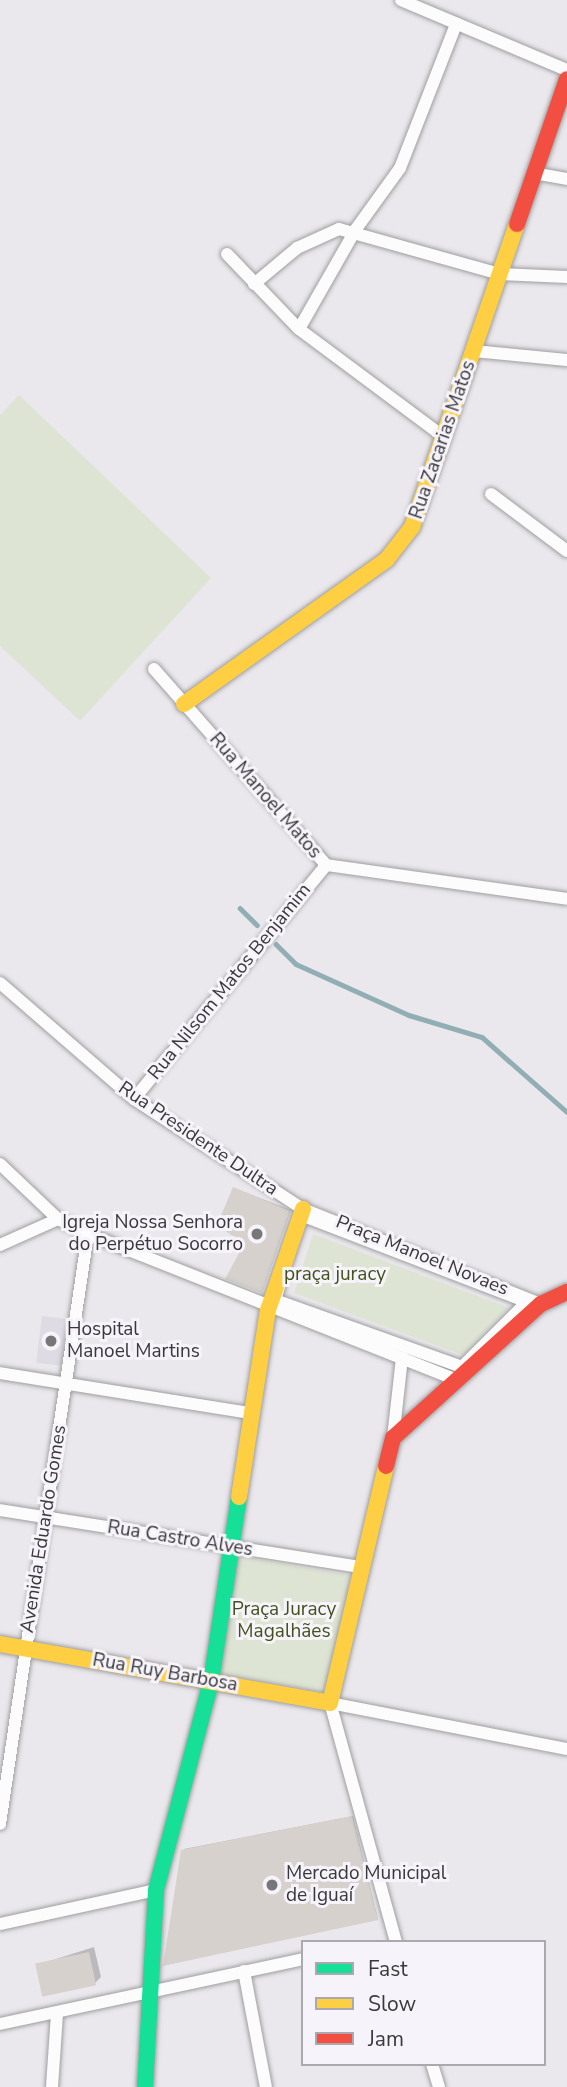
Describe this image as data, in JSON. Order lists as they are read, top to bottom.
{
  "streets": {
    "street": [
      "Rua Zacarias Matos",
      "Rua Manoel Matos",
      "Rua Nilsom Matos Benjamim",
      "Rua Presidente Dultra",
      "Praça Manoel Novaes",
      "Avenida Eduardo Gomes",
      "Rua Castro Alves",
      "Rua Ruy Barbosa"
    ]
  },
  "crossings": [
    ["Rua Zacarias Matos", "Rua Manoel Matos"],
    ["Rua Manoel Matos", "Rua Nilsom Matos Benjamim"],
    ["Rua Nilsom Matos Benjamim", "Rua Presidente Dultra"],
    ["Rua Presidente Dultra", "Praça Manoel Novaes"],
    ["Avenida Eduardo Gomes", "Rua Castro Alves"],
    ["Avenida Eduardo Gomes", "Rua Ruy Barbosa"]
  ],
  "parks": ["praça juracy", "Praça Juracy Magalhães"],
  "places": ["Igreja Nossa Senhora do Perpétuo Socorro", "Hospital Manoel Martins", "Mercado Municipal de Iguaí"],
  "legend": ["Fast", "Slow", "Jam"]
}
